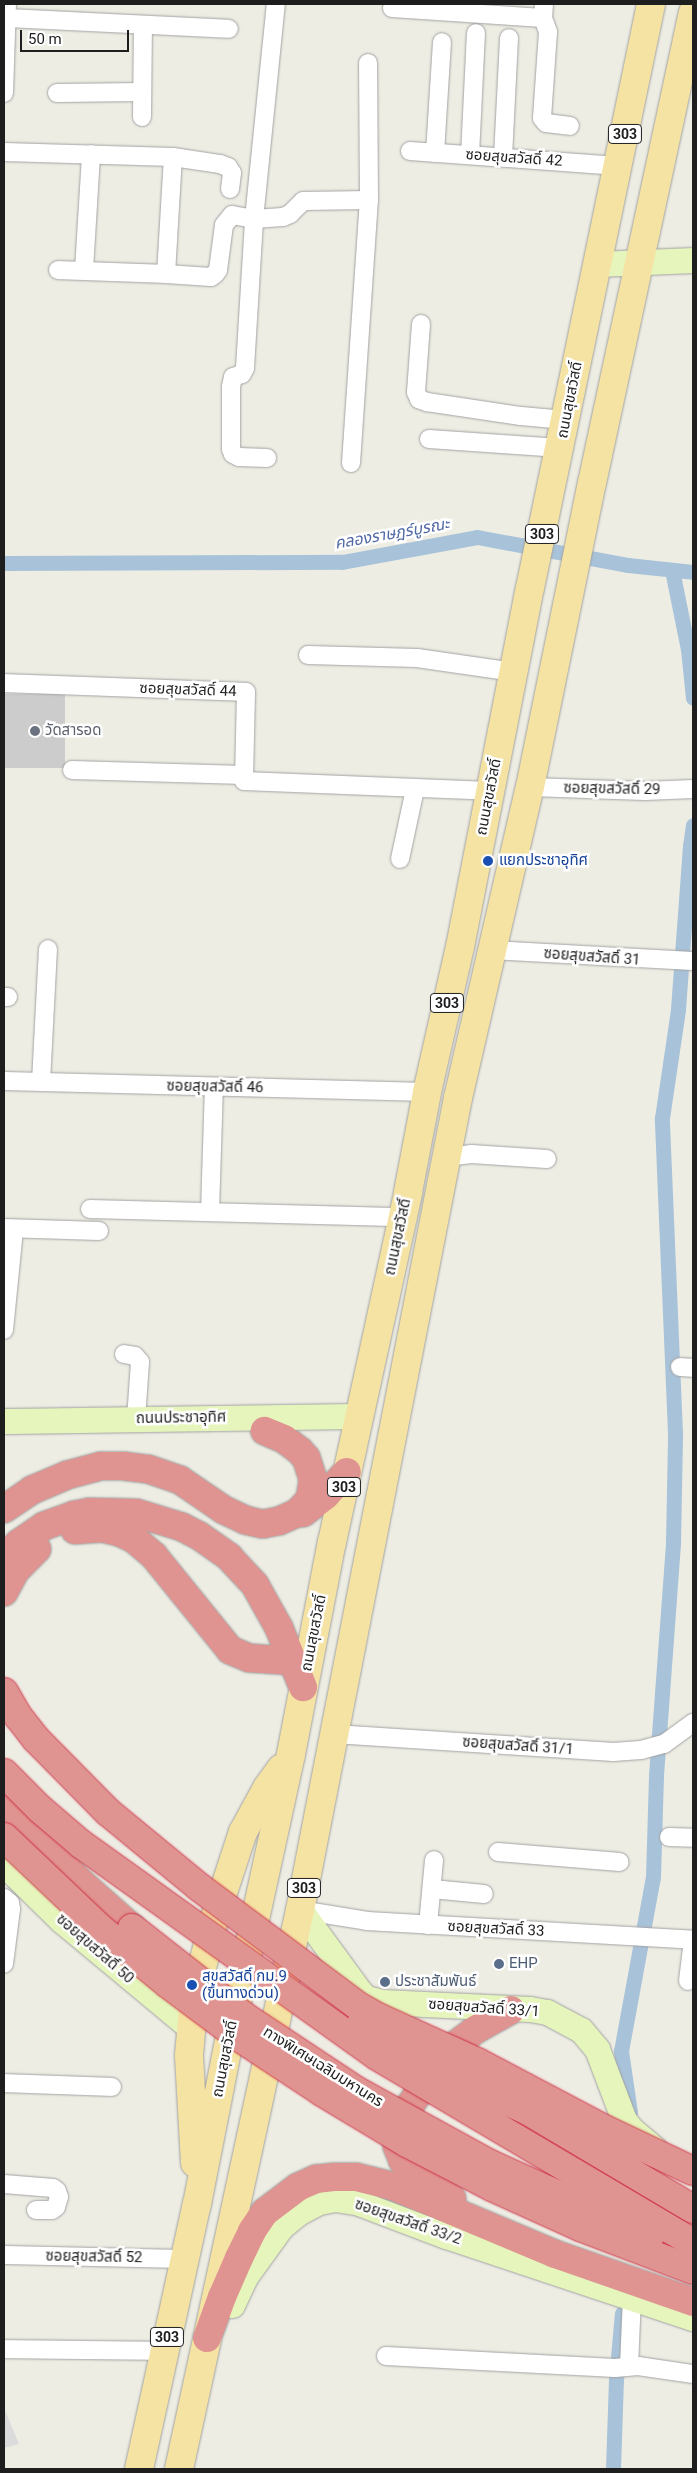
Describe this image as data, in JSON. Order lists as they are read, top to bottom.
{
  "streets": {
    "highway": ["ทางพิเศษเฉลิมมหานคร"],
    "main road": ["303", "ถนนสุขสวัสดิ์"],
    "street": [
      "ซอยสุขสวัสดิ์ 42",
      "ซอยสุขสวัสดิ์ 44",
      "ซอยสุขสวัสดิ์ 29",
      "ซอยสุขสวัสดิ์ 31",
      "ซอยสุขสวัสดิ์ 46",
      "ถนนประชาอุทิศ",
      "ซอยสุขสวัสดิ์ 31/1",
      "ซอยสุขสวัสดิ์ 33",
      "ซอยสุขสวัสดิ์ 50",
      "ซอยสุขสวัสดิ์ 33/1",
      "ซอยสุขสวัสดิ์ 33/2",
      "ซอยสุขสวัสดิ์ 52"
    ]
  },
  "crossings": [
    ["ซอยสุขสวัสดิ์ 42", "ถนนสุขสวัสดิ์"],
    ["ถนนสุขสวัสดิ์", "ซอยสุขสวัสดิ์ 29"],
    ["ถนนสุขสวัสดิ์", "ซอยสุขสวัสดิ์ 31"],
    ["ถนนสุขสวัสดิ์", "ซอยสุขสวัสดิ์ 46"],
    ["ถนนสุขสวัสดิ์", "ถนนประชาอุทิศ"],
    ["ถนนสุขสวัสดิ์", "ซอยสุขสวัสดิ์ 31/1"],
    ["ถนนสุขสวัสดิ์", "ซอยสุขสวัสดิ์ 33"],
    ["ถนนสุขสวัสดิ์", "ซอยสุขสวัสดิ์ 33/1"],
    ["ถนนสุขสวัสดิ์", "ซอยสุขสวัสดิ์ 33/2"],
    ["ถนนสุขสวัสดิ์", "ซอยสุขสวัสดิ์ 52"],
    ["ซอยสุขสวัสดิ์ 33", "ซอยสุขสวัสดิ์ 33/1"]
  ],
  "water": ["คลองราษฎร์บูรณะ"],
  "places": [
    "วัดสารอด",
    "แยกประชาอุทิศ",
    "EHP",
    "ประชาสัมพันธ์",
    "สุขสวัสดิ์ กม.9 (ขึ้นทางด่วน)"
  ],
  "scale_bar": "50 m"
}
